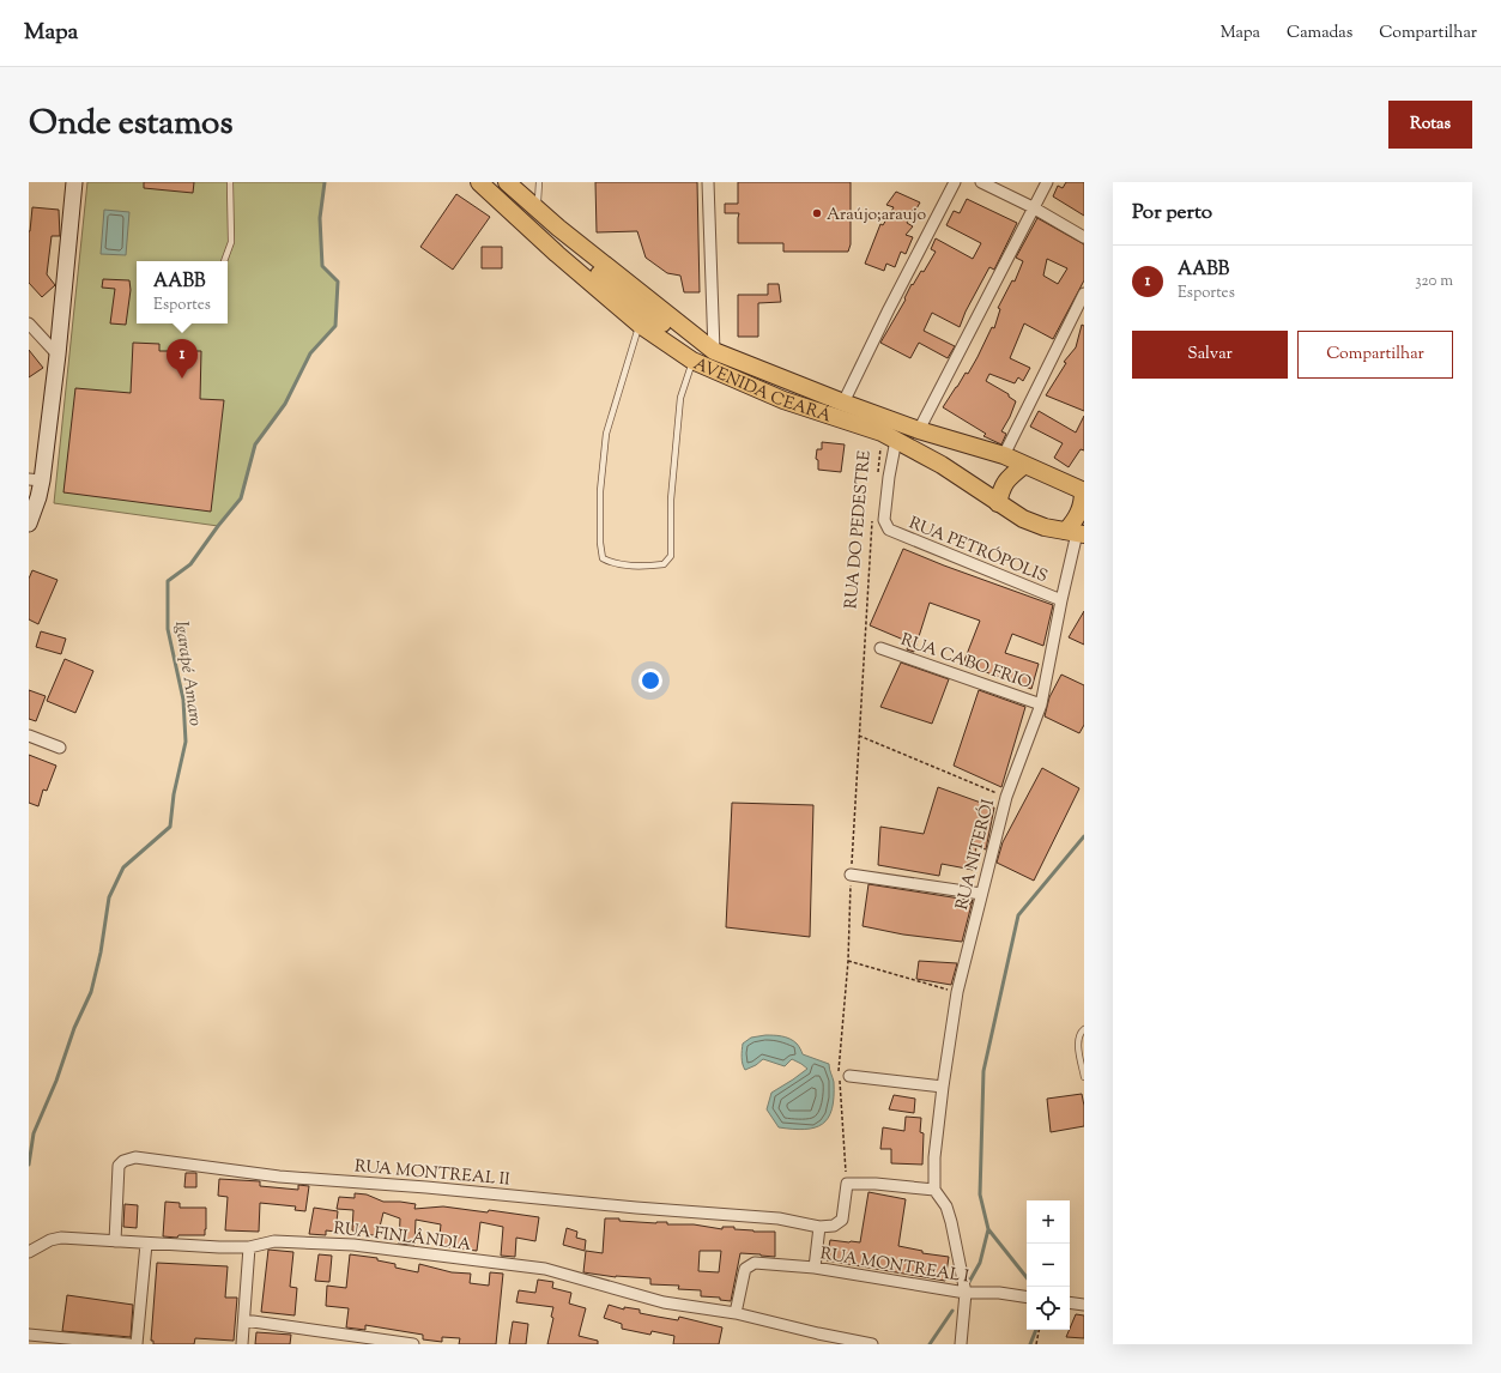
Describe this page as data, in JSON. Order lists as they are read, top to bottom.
{
  "streets": {
    "main road": ["AVENIDA CEARÁ"],
    "street": [
      "RUA PETRÓPOLIS",
      "RUA CABO FRIO",
      "RUA NITERÓI",
      "RUA MONTREAL II",
      "RUA FINLÂNDIA",
      "RUA MONTREAL I"
    ],
    "path": ["RUA DO PEDESTRE"]
  },
  "crossings": [
    ["AVENIDA CEARÁ", "RUA DO PEDESTRE"],
    ["AVENIDA CEARÁ", "RUA PETRÓPOLIS"],
    ["AVENIDA CEARÁ", "RUA NITERÓI"],
    ["RUA DO PEDESTRE", "RUA PETRÓPOLIS"],
    ["RUA PETRÓPOLIS", "RUA NITERÓI"],
    ["RUA CABO FRIO", "RUA NITERÓI"],
    ["RUA MONTREAL II", "RUA FINLÂNDIA"],
    ["RUA FINLÂNDIA", "RUA MONTREAL I"]
  ],
  "water": ["Igarapé Amaro"],
  "places": ["Araújo;araujo"],
  "page": {
    "header": "Mapa",
    "nav": ["Mapa", "Camadas", "Compartilhar"],
    "title": "Onde estamos",
    "buttons": [
      "Rotas",
      ["Salvar", "Compartilhar"]
    ],
    "heading": "Por perto",
    "list": [
      {
        "mark": "1",
        "name": "AABB",
        "note": "Esportes",
        "value": "320 m"
      }
    ],
    "popup": ["AABB", "Esportes"],
    "pins": "1",
    "map_buttons": ["+", "−"]
  }
}
